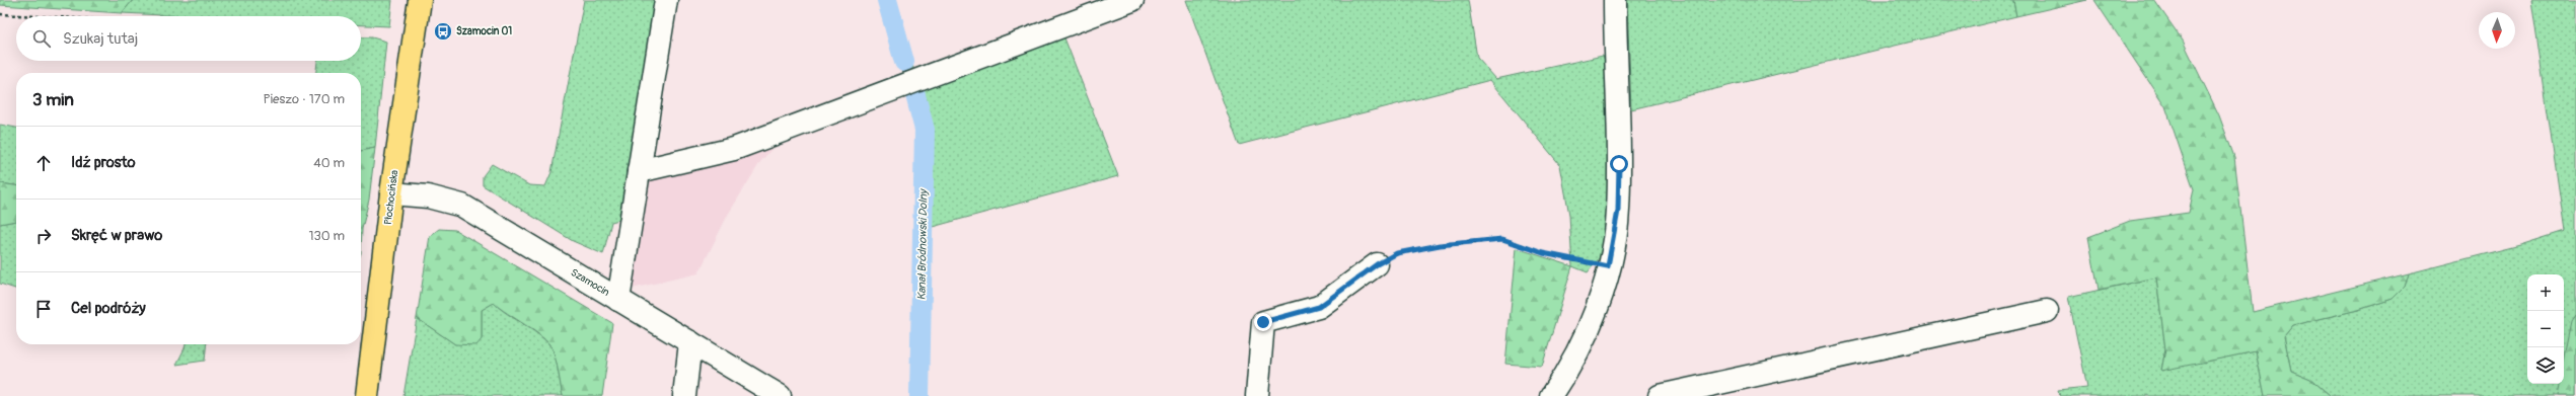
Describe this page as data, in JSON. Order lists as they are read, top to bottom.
{
  "streets": {
    "main road": ["Płochocińska"],
    "street": ["Szamocin"]
  },
  "crossings": [
    ["Płochocińska", "Szamocin"]
  ],
  "water": ["Kanał Bródnowski Dolny"],
  "places": {
    "bus stop": ["Szamocin 01"]
  },
  "north": "bottom",
  "page": {
    "search": "Szukaj tutaj",
    "heading": ["3 min", "Pieszo · 170 m"],
    "list": [
      ["Idź prosto", "40 m"],
      ["Skręć w prawo", "130 m"],
      "Cel podróży"
    ],
    "map_buttons": ["+", "−"]
  }
}
